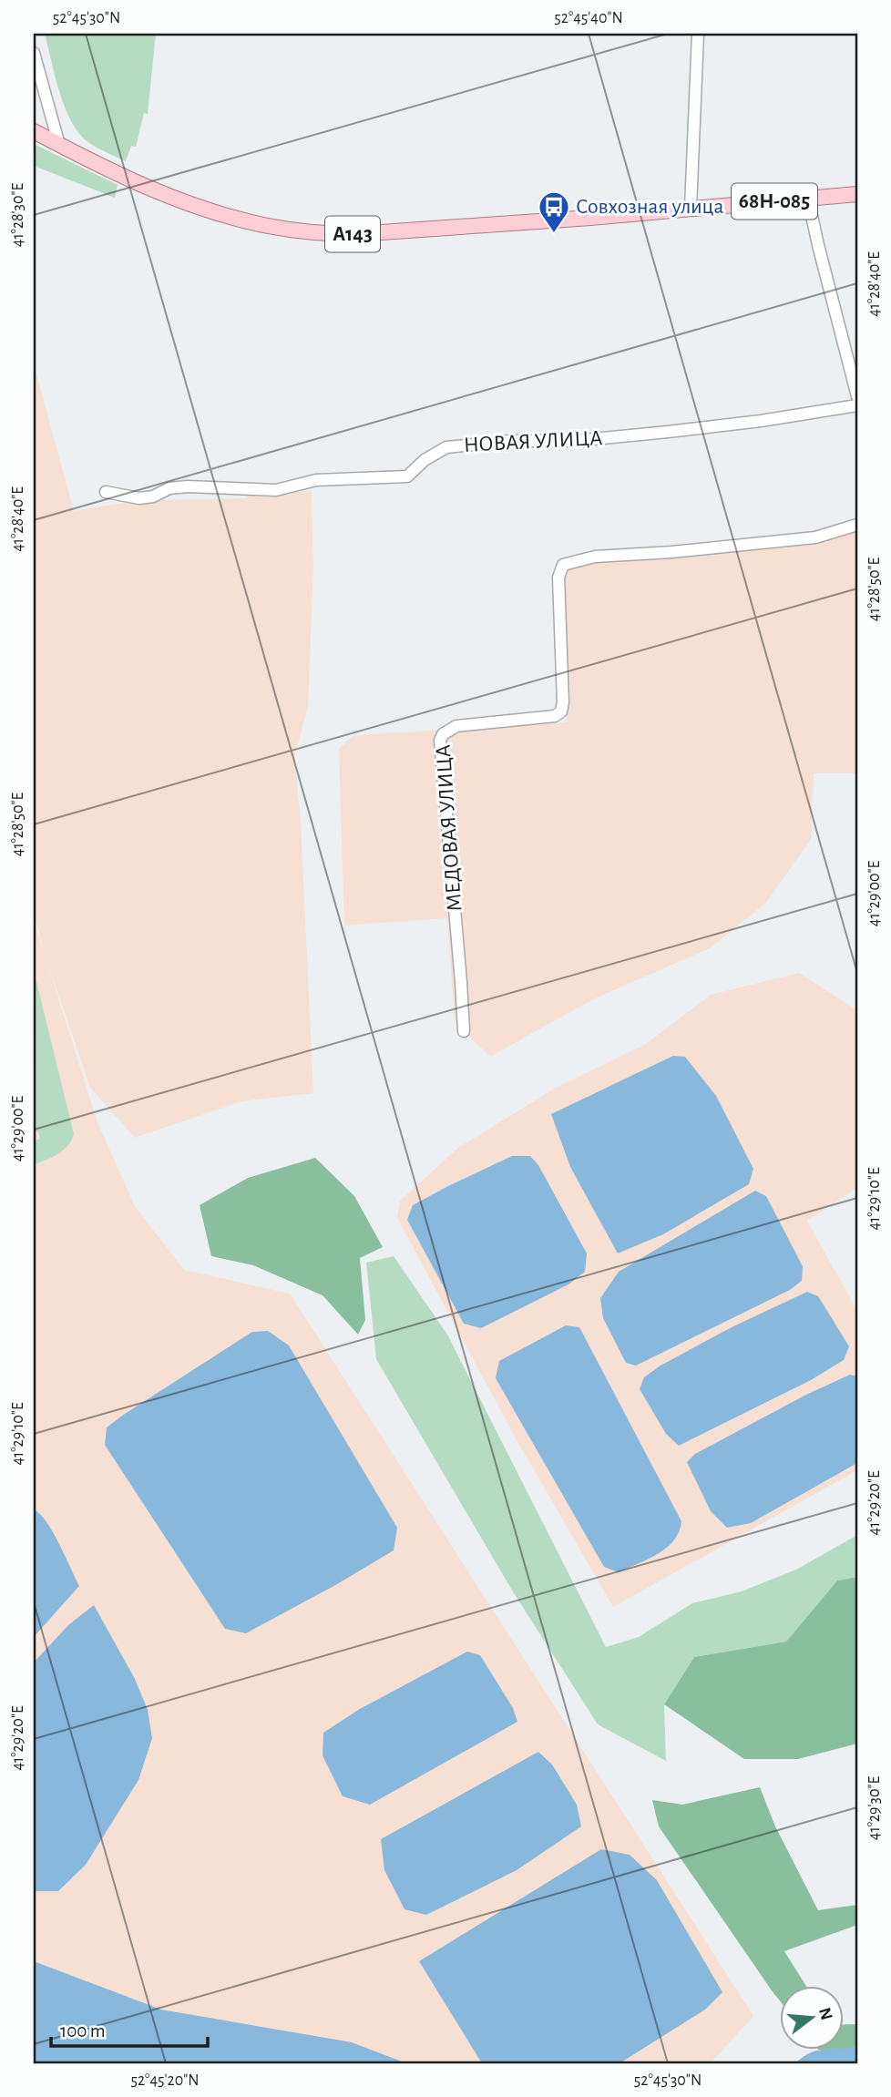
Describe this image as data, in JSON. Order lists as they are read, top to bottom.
{
  "streets": {
    "main road": ["68Н-085", "А143"],
    "street": ["НОВАЯ УЛИЦА", "МЕДОВАЯ УЛИЦА"]
  },
  "crossings": [
    ["68Н-085", "А143"]
  ],
  "places": {
    "bus stop": ["Совхозная улица"]
  },
  "scale_bar": "100 m",
  "north": "right",
  "coordinates": [
    "52°45'30\"N",
    "52°45'40\"N",
    "41°28'30\"E",
    "41°28'40\"E",
    "41°28'50\"E",
    "41°29'00\"E",
    "41°29'10\"E",
    "41°29'20\"E",
    "41°29'30\"E",
    "52°45'20\"N"
  ]
}
